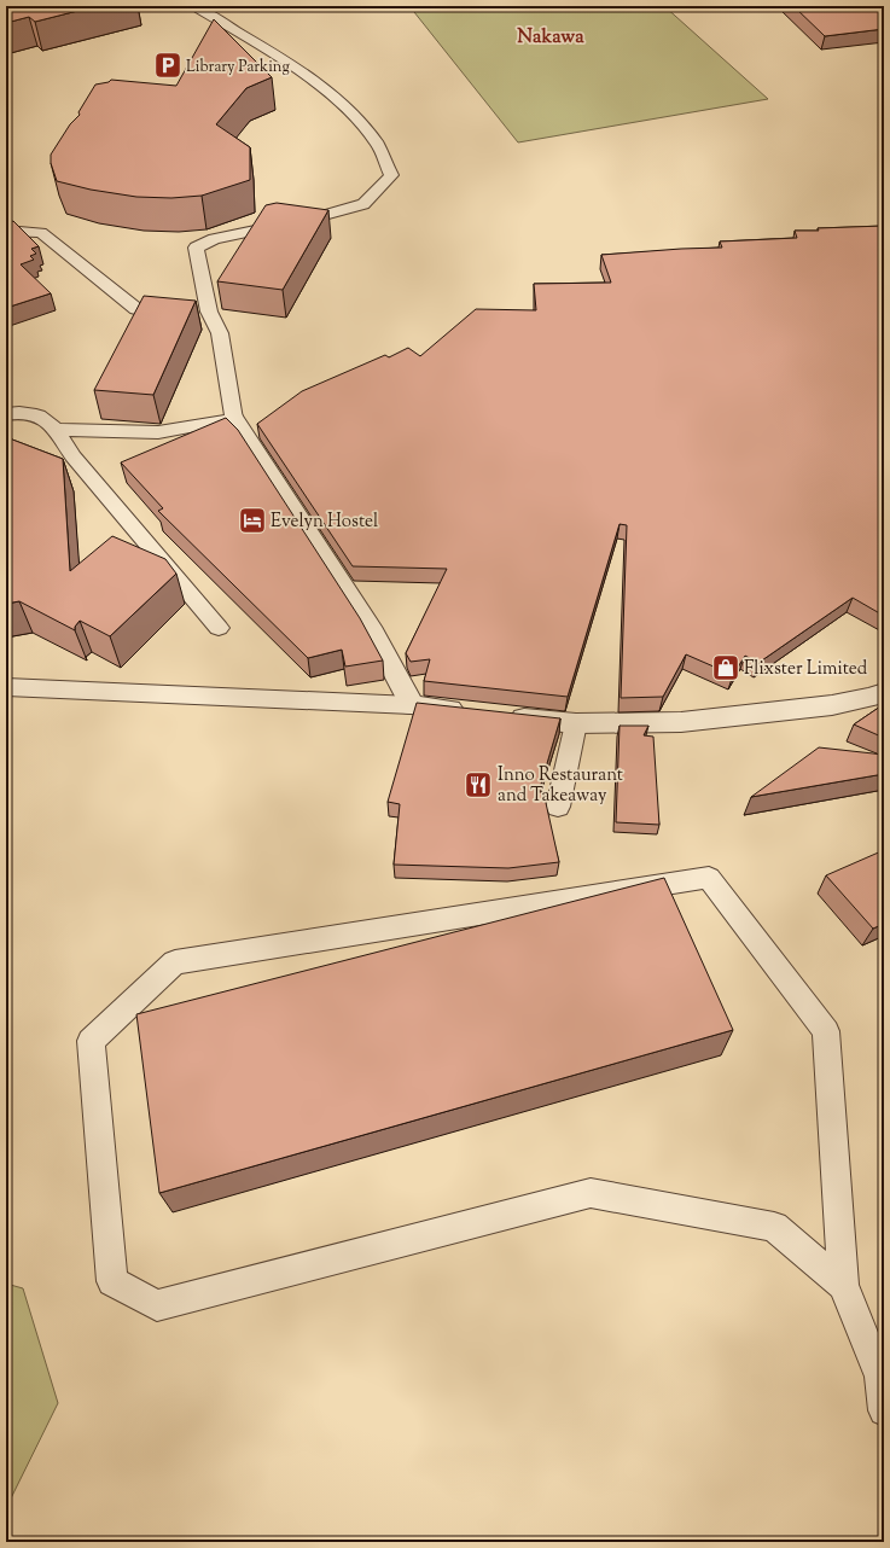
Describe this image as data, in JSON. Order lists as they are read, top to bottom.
{
  "districts": ["Nakawa"],
  "places": {
    "parking": ["Library Parking"],
    "hotel": ["Evelyn Hostel"],
    "shop": ["Flixster Limited"],
    "restaurant": ["Inno Restaurant and Takeaway"]
  }
}
